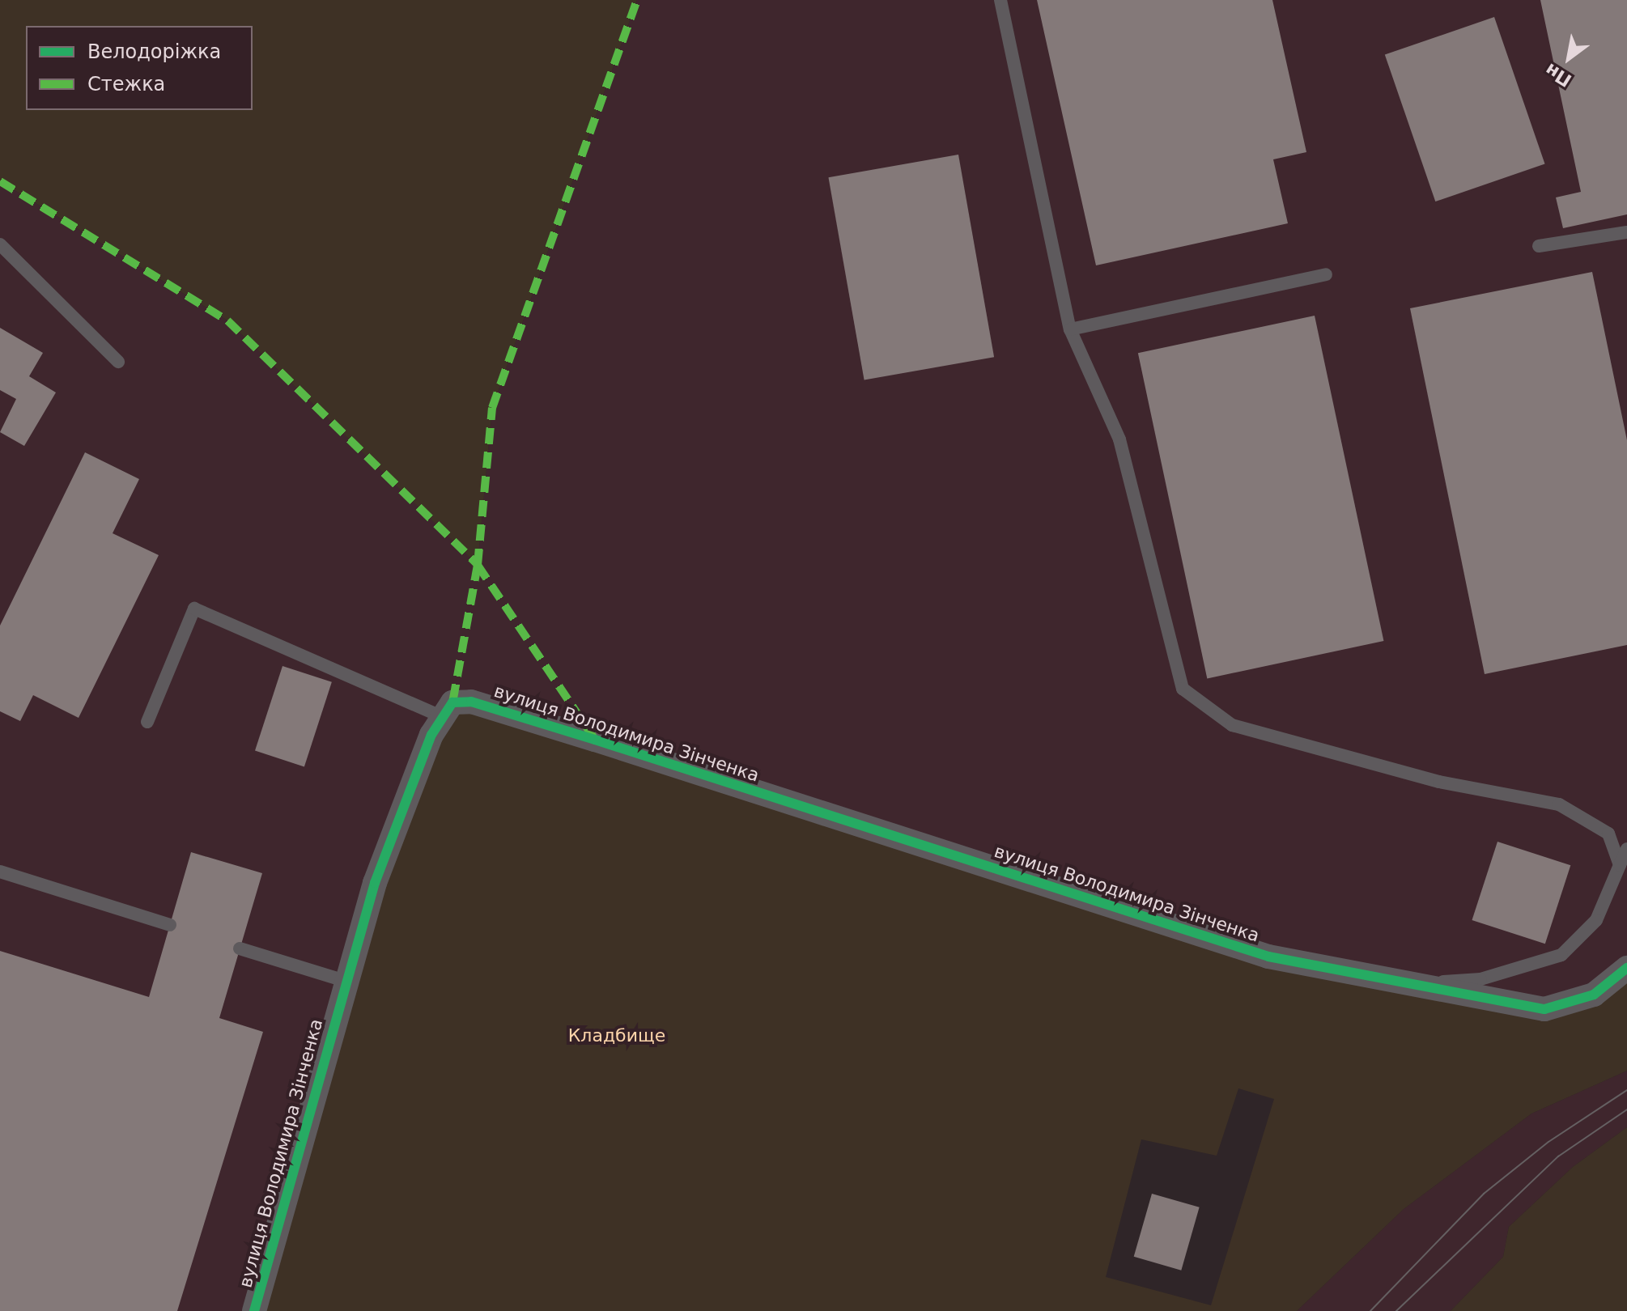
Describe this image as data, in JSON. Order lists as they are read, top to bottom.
{
  "streets": {
    "street": ["вулиця Володимира Зінченка"]
  },
  "parks": ["Кладбище"],
  "legend": ["Велодоріжка", "Стежка"],
  "north": "bottom left"
}
